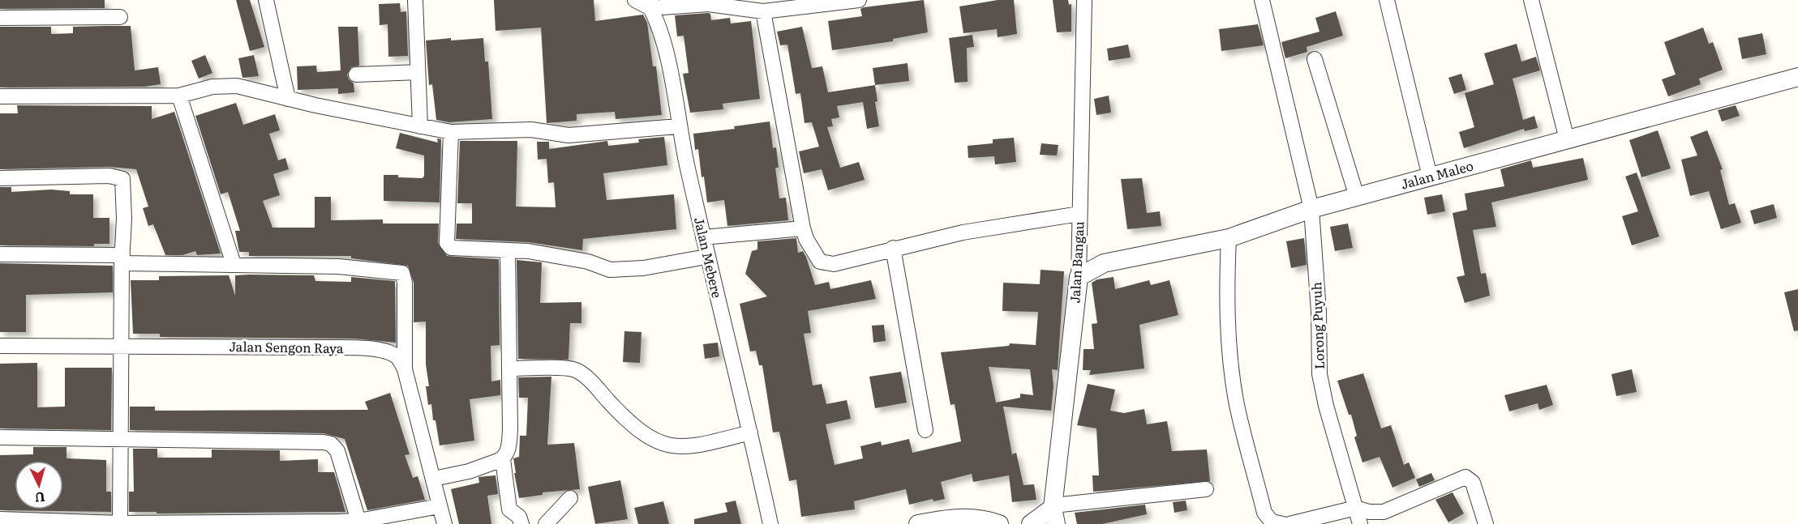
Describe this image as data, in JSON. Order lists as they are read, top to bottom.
{
  "streets": {
    "street": [
      "Jalan Maleo",
      "Jalan Mebere",
      "Jalan Bangau",
      "Lorong Puyuh",
      "Jalan Sengon Raya"
    ]
  },
  "crossings": [
    ["Jalan Maleo", "Jalan Bangau"],
    ["Jalan Maleo", "Lorong Puyuh"]
  ],
  "north": "bottom"
}
